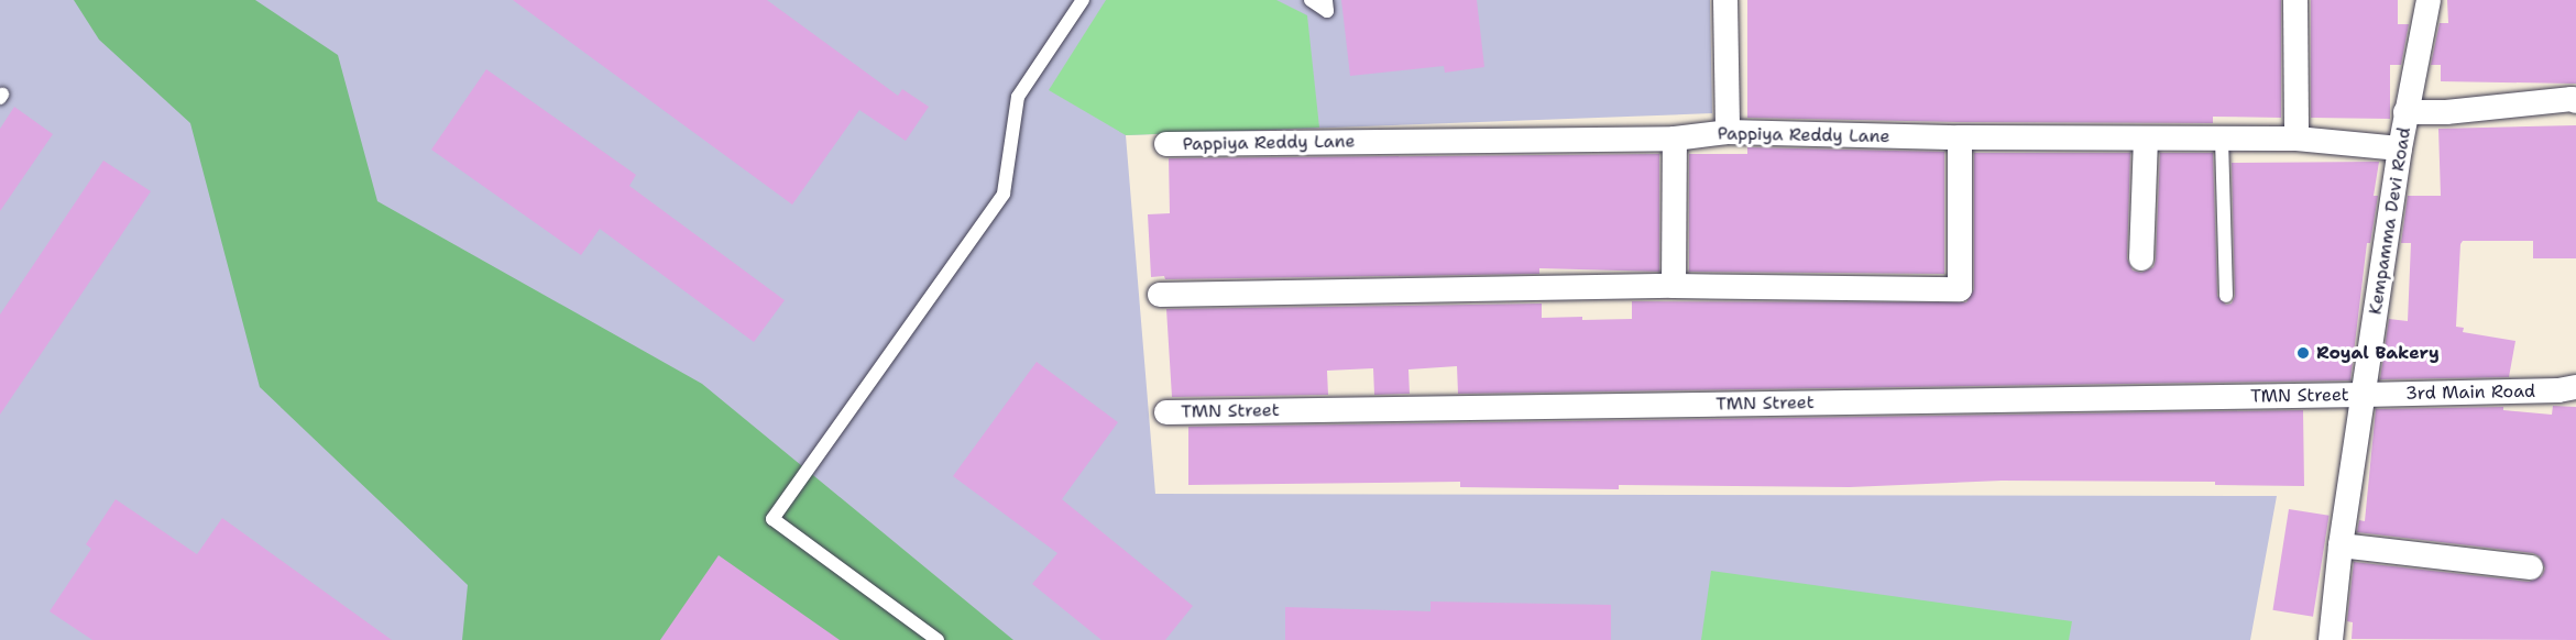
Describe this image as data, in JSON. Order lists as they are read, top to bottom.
{
  "streets": {
    "street": [
      "Pappiya Reddy Lane",
      "Kempamma Devi Road",
      "3rd Main Road",
      "TMN Street"
    ]
  },
  "crossings": [
    ["Pappiya Reddy Lane", "Kempamma Devi Road"],
    ["Kempamma Devi Road", "3rd Main Road"],
    ["Kempamma Devi Road", "TMN Street"],
    ["3rd Main Road", "TMN Street"]
  ],
  "places": ["Royal Bakery"]
}
